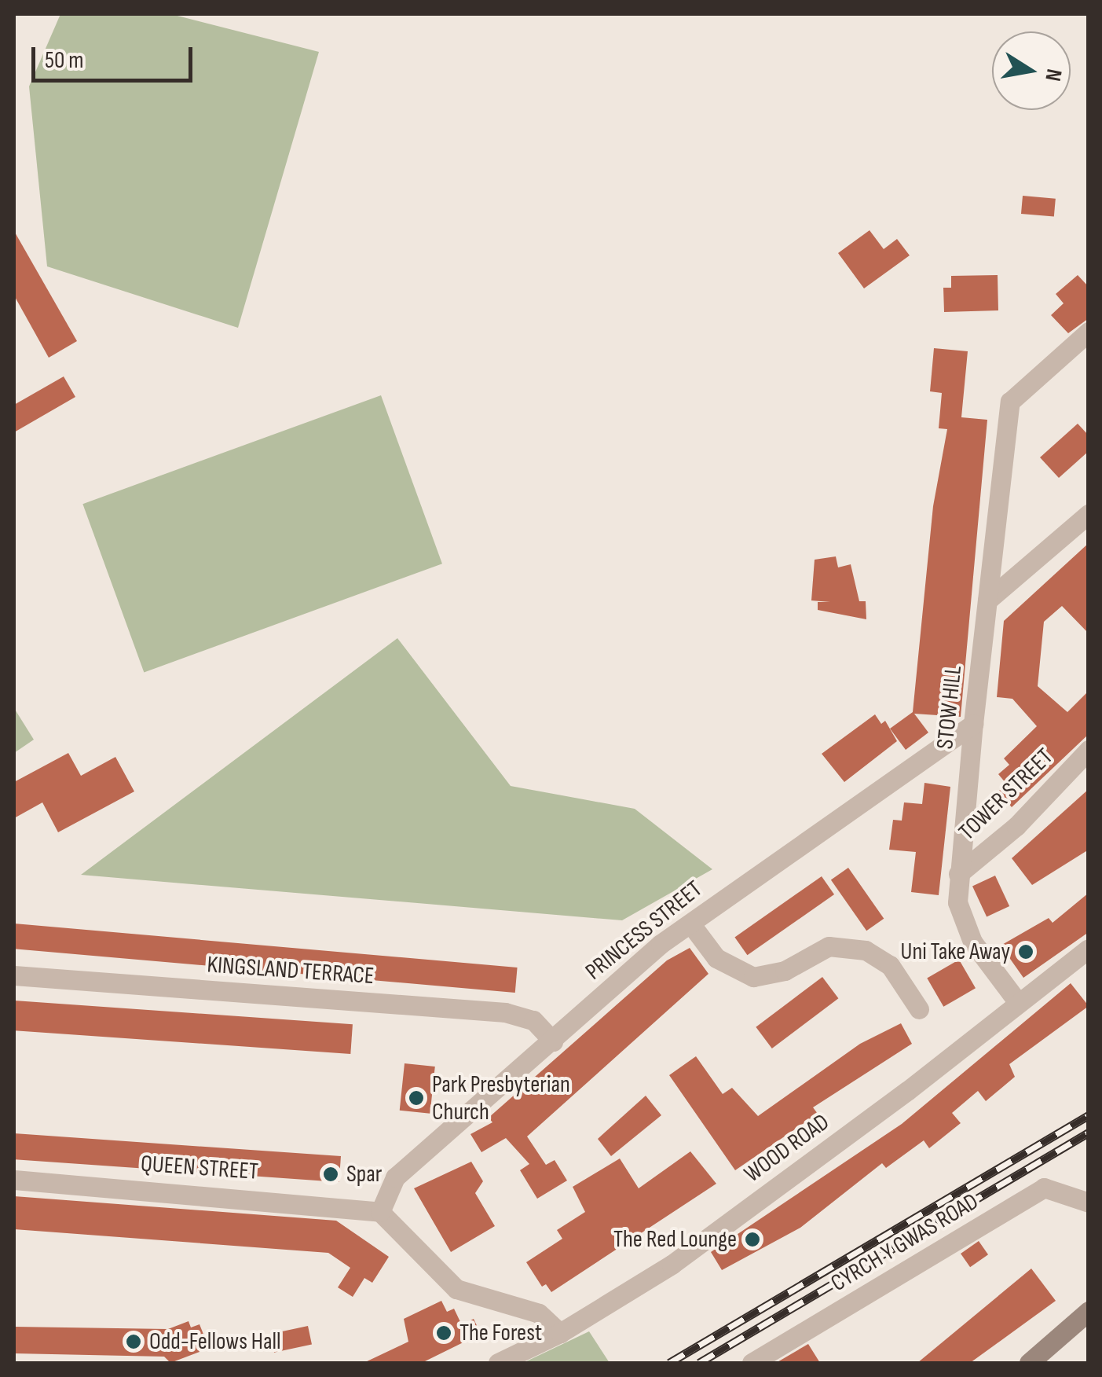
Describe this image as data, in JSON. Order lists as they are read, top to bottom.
{
  "streets": {
    "street": [
      "STOW HILL",
      "TOWER STREET",
      "PRINCESS STREET",
      "KINGSLAND TERRACE",
      "WOOD ROAD",
      "QUEEN STREET",
      "CYRCH Y GWAS ROAD"
    ]
  },
  "crossings": [
    ["STOW HILL", "TOWER STREET"],
    ["STOW HILL", "PRINCESS STREET"],
    ["STOW HILL", "WOOD ROAD"],
    ["PRINCESS STREET", "KINGSLAND TERRACE"],
    ["PRINCESS STREET", "QUEEN STREET"]
  ],
  "places": [
    "Uni Take Away",
    "Park Presbyterian Church",
    "Spar",
    "The Red Lounge",
    "The Forest",
    "Odd-Fellows Hall"
  ],
  "scale_bar": "50 m",
  "north": "right"
}
